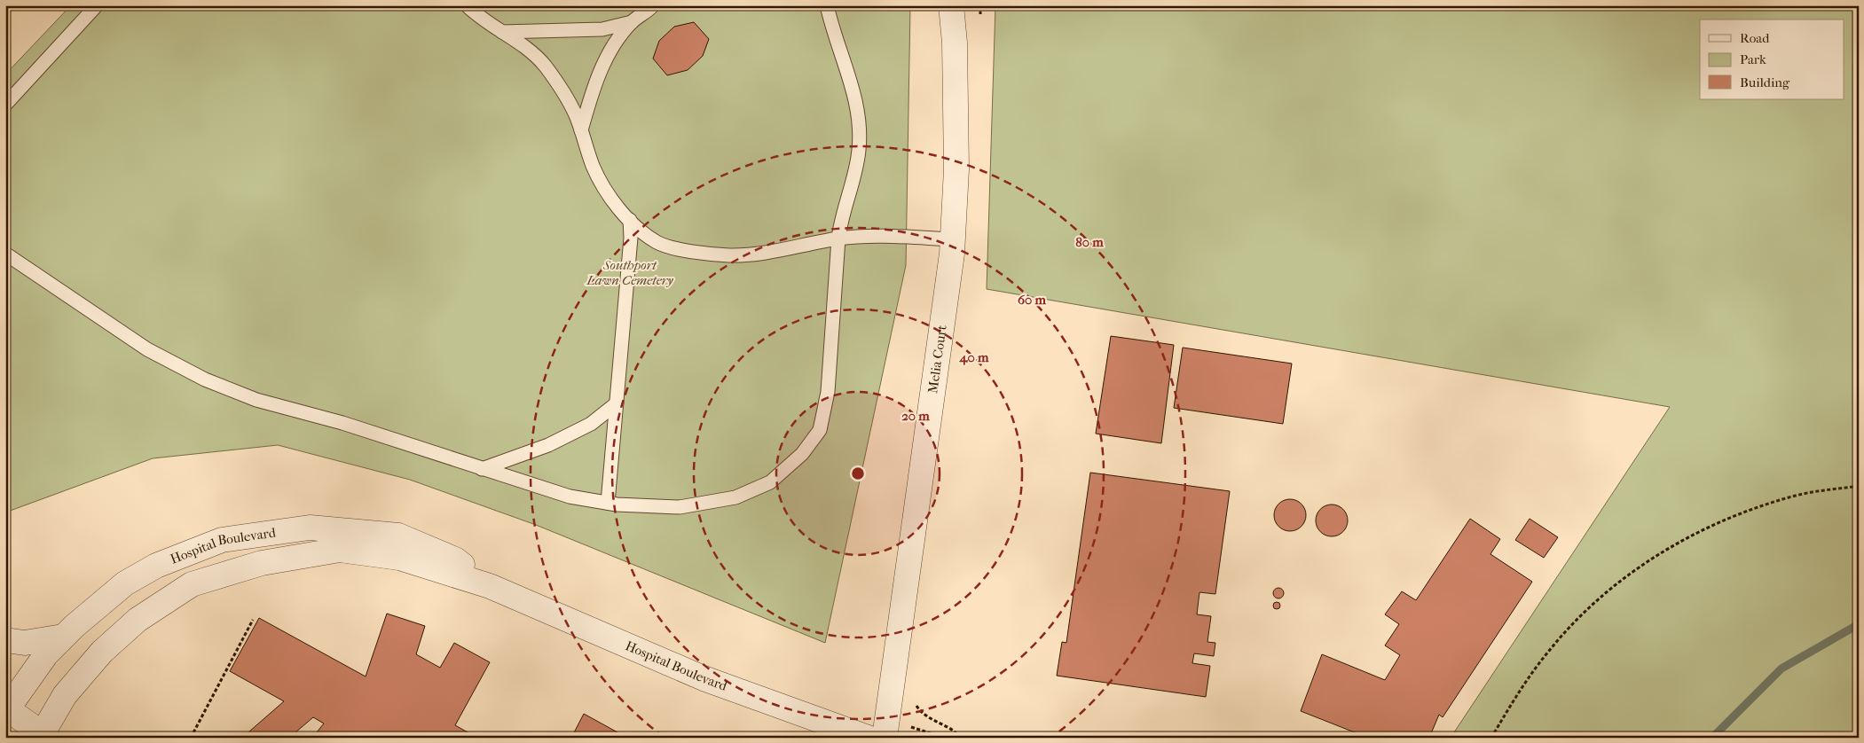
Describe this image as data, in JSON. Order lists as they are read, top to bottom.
{
  "streets": {
    "street": ["Melia Court", "Hospital Boulevard"]
  },
  "parks": ["Southport Lawn Cemetery"],
  "legend": ["Road", "Park", "Building"],
  "rings": [
    "80 m",
    "60 m",
    "40 m",
    "20 m"
  ]
}
